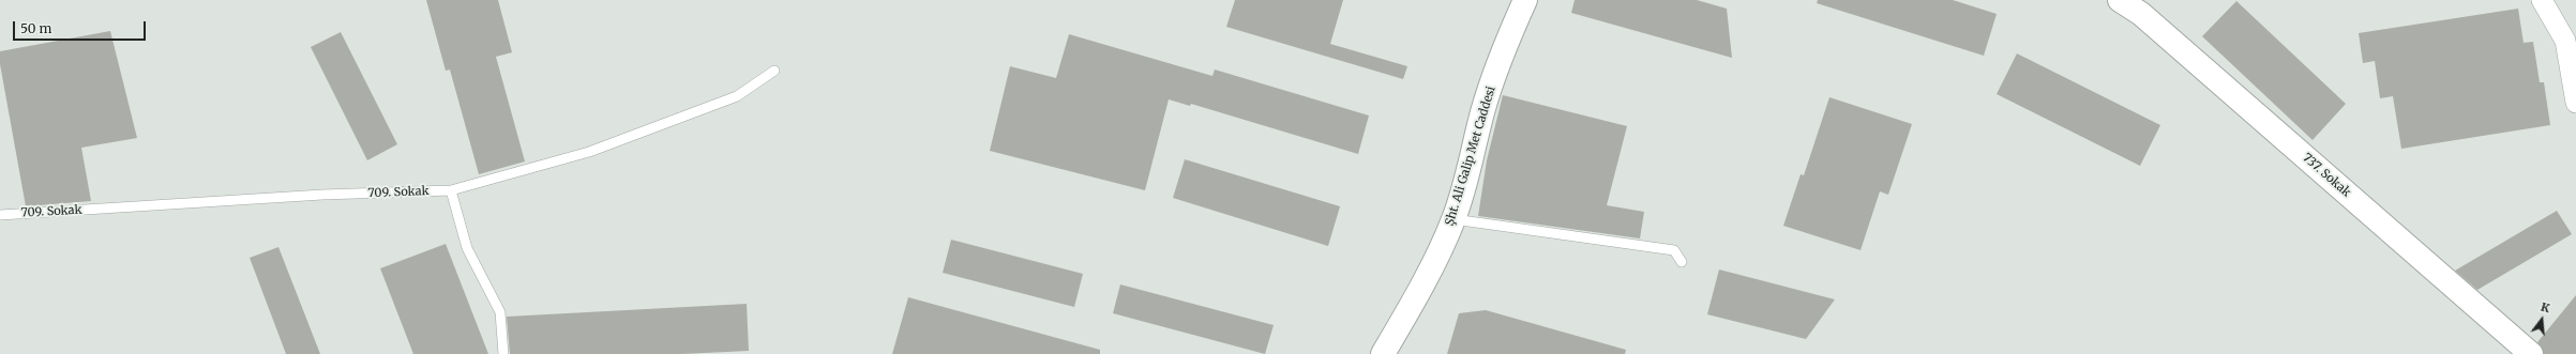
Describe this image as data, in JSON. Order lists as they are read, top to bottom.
{
  "streets": {
    "street": ["Şht. Ali Galip Met Caddesi", "737. Sokak"],
    "lane": ["709. Sokak"]
  },
  "scale_bar": "50 m",
  "north": "top"
}
